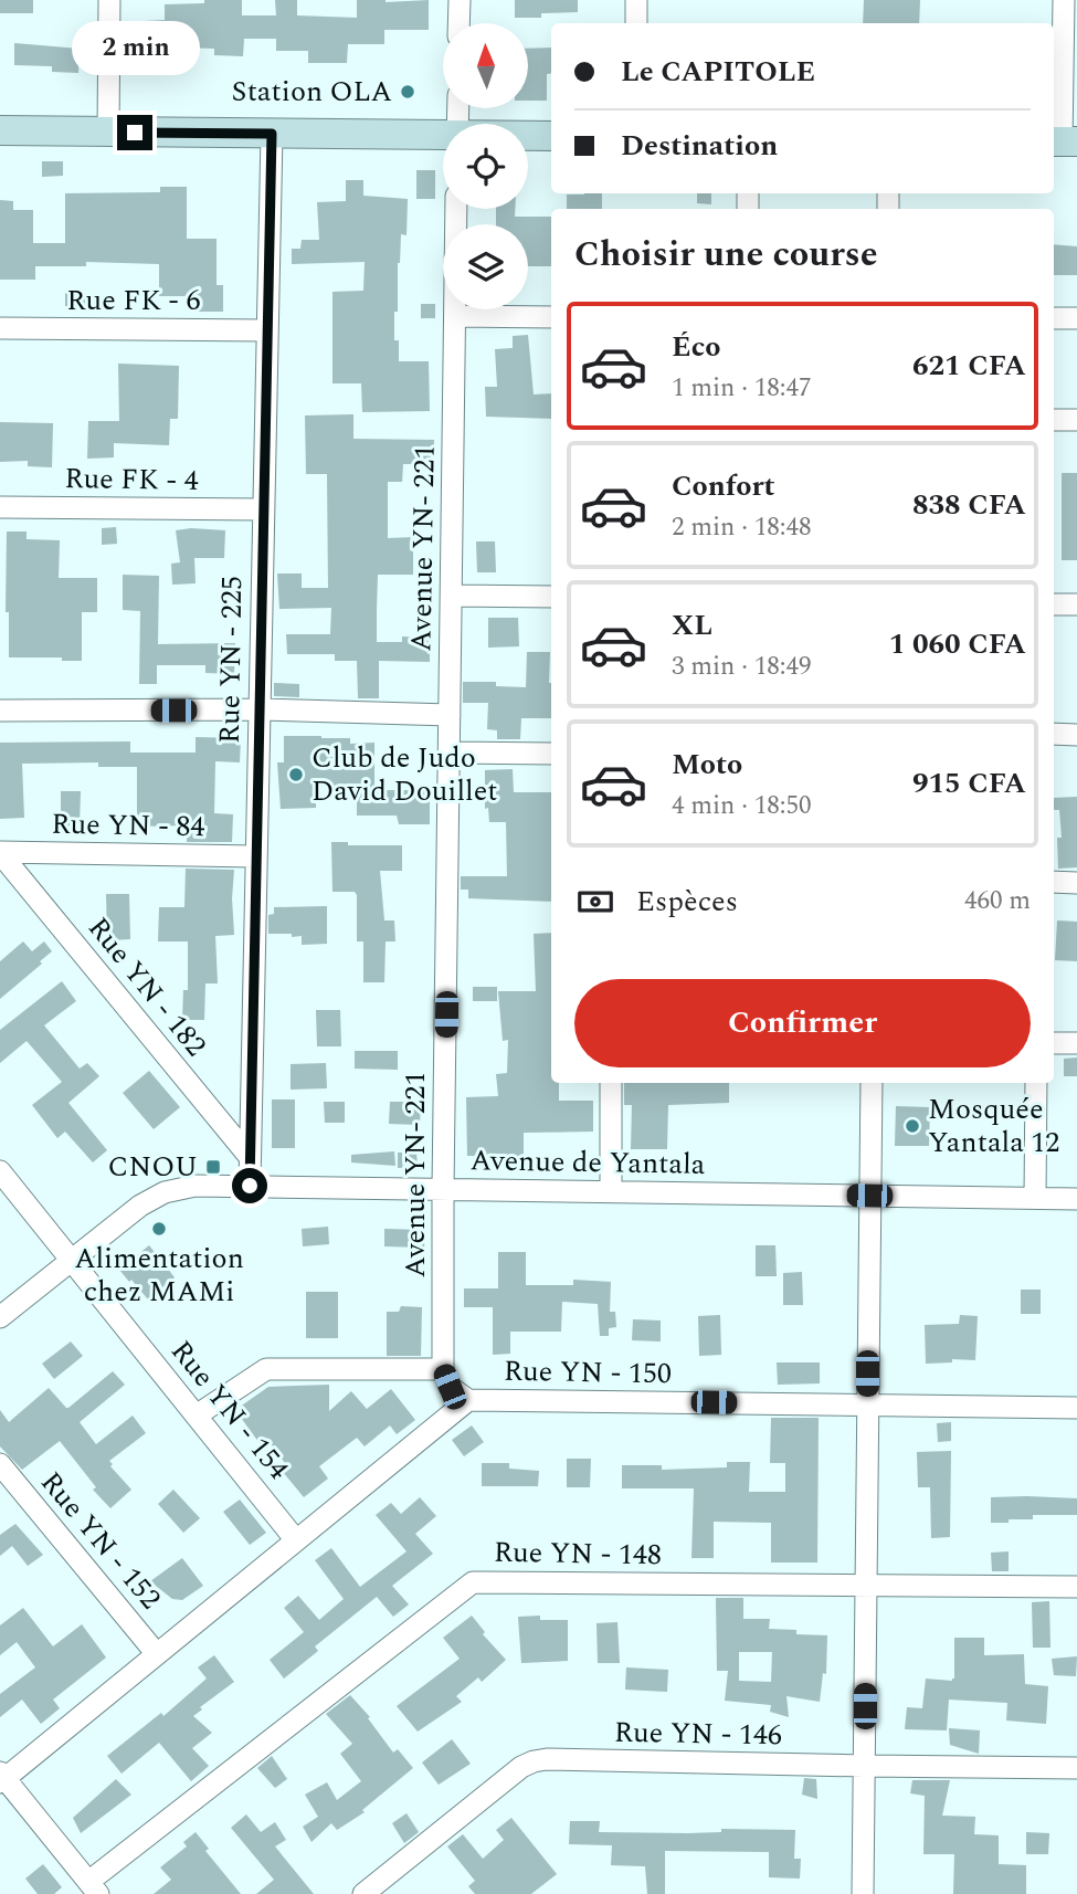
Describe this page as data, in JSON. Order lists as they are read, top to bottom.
{
  "streets": {
    "street": [
      "Rue FK - 6",
      "Rue FK - 4",
      "Avenue YN- 221",
      "Rue YN - 225",
      "Rue YN - 84",
      "Rue YN - 182",
      "Avenue de Yantala",
      "Rue YN - 150",
      "Rue YN - 154",
      "Rue YN - 152",
      "Rue YN - 148",
      "Rue YN - 146"
    ]
  },
  "crossings": [
    ["Rue FK - 6", "Rue YN - 225"],
    ["Rue FK - 4", "Rue YN - 225"],
    ["Avenue YN- 221", "Avenue de Yantala"],
    ["Rue YN - 225", "Rue YN - 84"],
    ["Rue YN - 225", "Rue YN - 182"],
    ["Rue YN - 225", "Avenue de Yantala"],
    ["Rue YN - 84", "Rue YN - 182"],
    ["Avenue de Yantala", "Rue YN - 154"]
  ],
  "places": {
    "other": [
      "Station OLA",
      "Club de Judo David Douillet",
      "Mosquée Yantala 12",
      "Alimentation chez MAMi"
    ],
    "transit": ["CNOU"]
  },
  "north": "top",
  "page": {
    "bubble": "2 min",
    "banner": ["Le CAPITOLE", "Destination"],
    "heading": "Choisir une course",
    "list": [
      {
        "name": "Éco",
        "note": "1 min · 18:47",
        "value": "621 CFA"
      },
      {
        "name": "Confort",
        "note": "2 min · 18:48",
        "value": "838 CFA"
      },
      {
        "name": "XL",
        "note": "3 min · 18:49",
        "value": "1 060 CFA"
      },
      {
        "name": "Moto",
        "note": "4 min · 18:50",
        "value": "915 CFA"
      }
    ],
    "pay": ["Espèces", "460 m"],
    "buttons": "Confirmer"
  }
}
